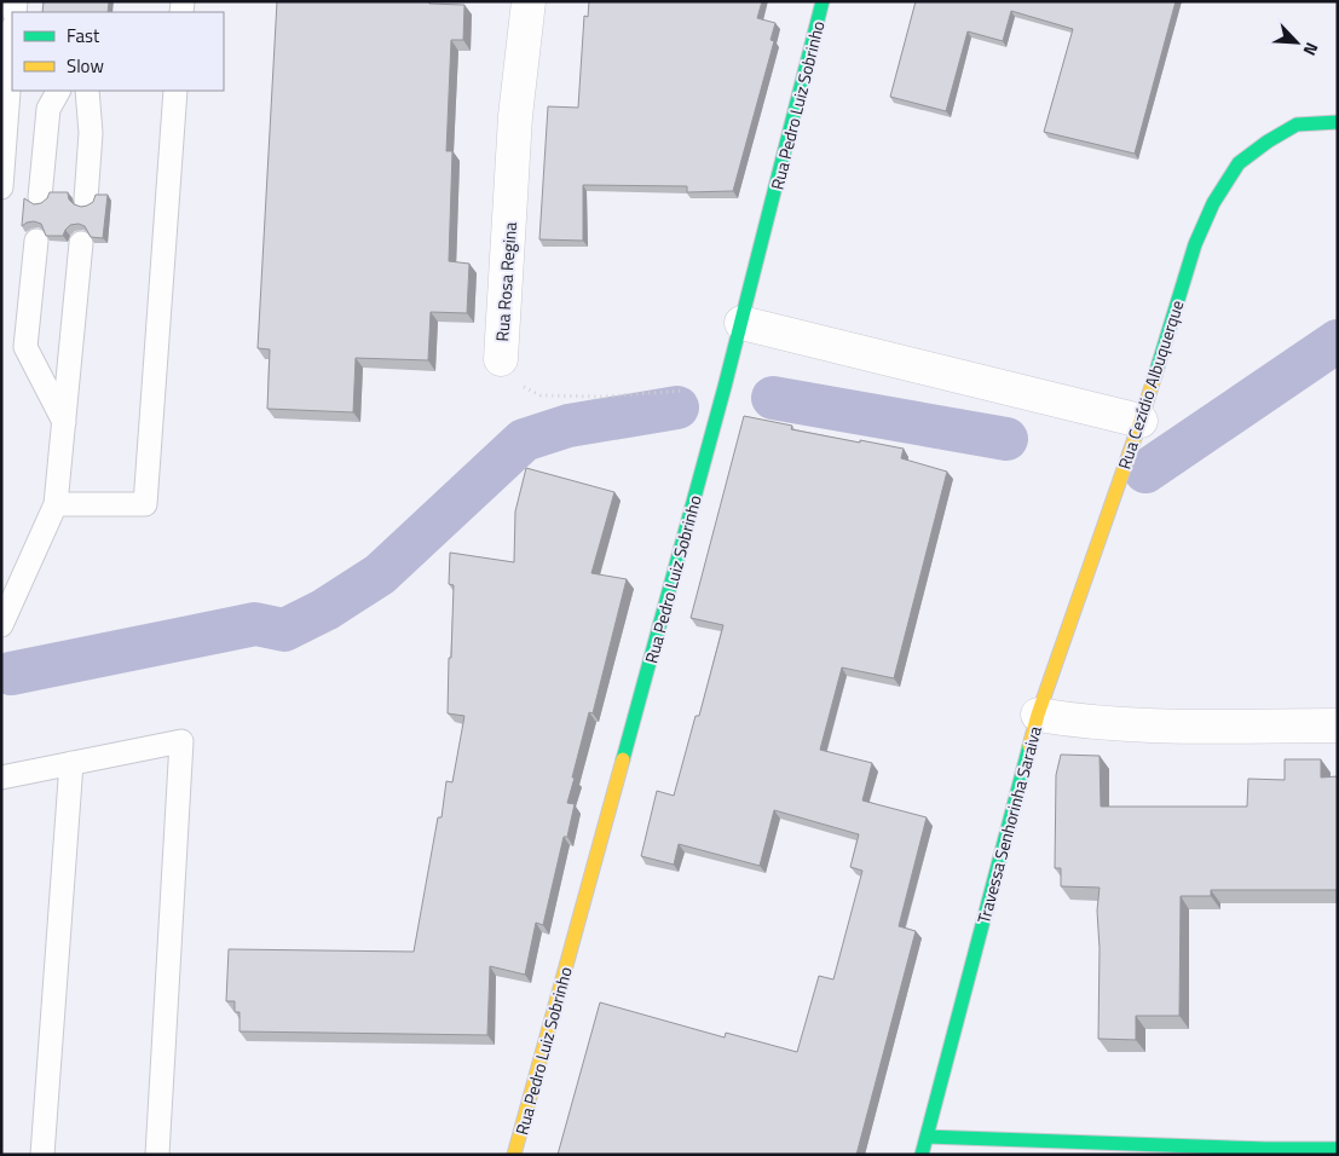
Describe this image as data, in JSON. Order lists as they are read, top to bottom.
{
  "streets": {
    "street": [
      "Rua Pedro Luiz Sobrinho",
      "Rua Rosa Regina",
      "Rua Cezídio Albuquerque",
      "Travessa Senhorinha Saraiva"
    ]
  },
  "crossings": [
    ["Rua Pedro Luiz Sobrinho", "Rua Rosa Regina"],
    ["Rua Cezídio Albuquerque", "Travessa Senhorinha Saraiva"]
  ],
  "legend": ["Fast", "Slow"],
  "north": "bottom right"
}
